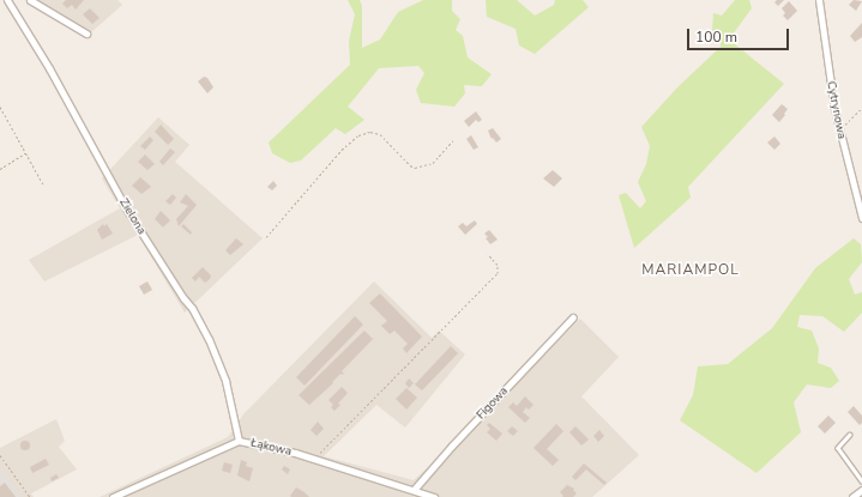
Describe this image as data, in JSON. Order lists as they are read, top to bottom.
{
  "streets": {
    "street": [
      "Cytrynowa",
      "Zielona",
      "Figowa",
      "Łąkowa"
    ]
  },
  "crossings": [
    ["Zielona", "Łąkowa"],
    ["Figowa", "Łąkowa"]
  ],
  "districts": ["MARIAMPOL"],
  "scale_bar": "100 m"
}
